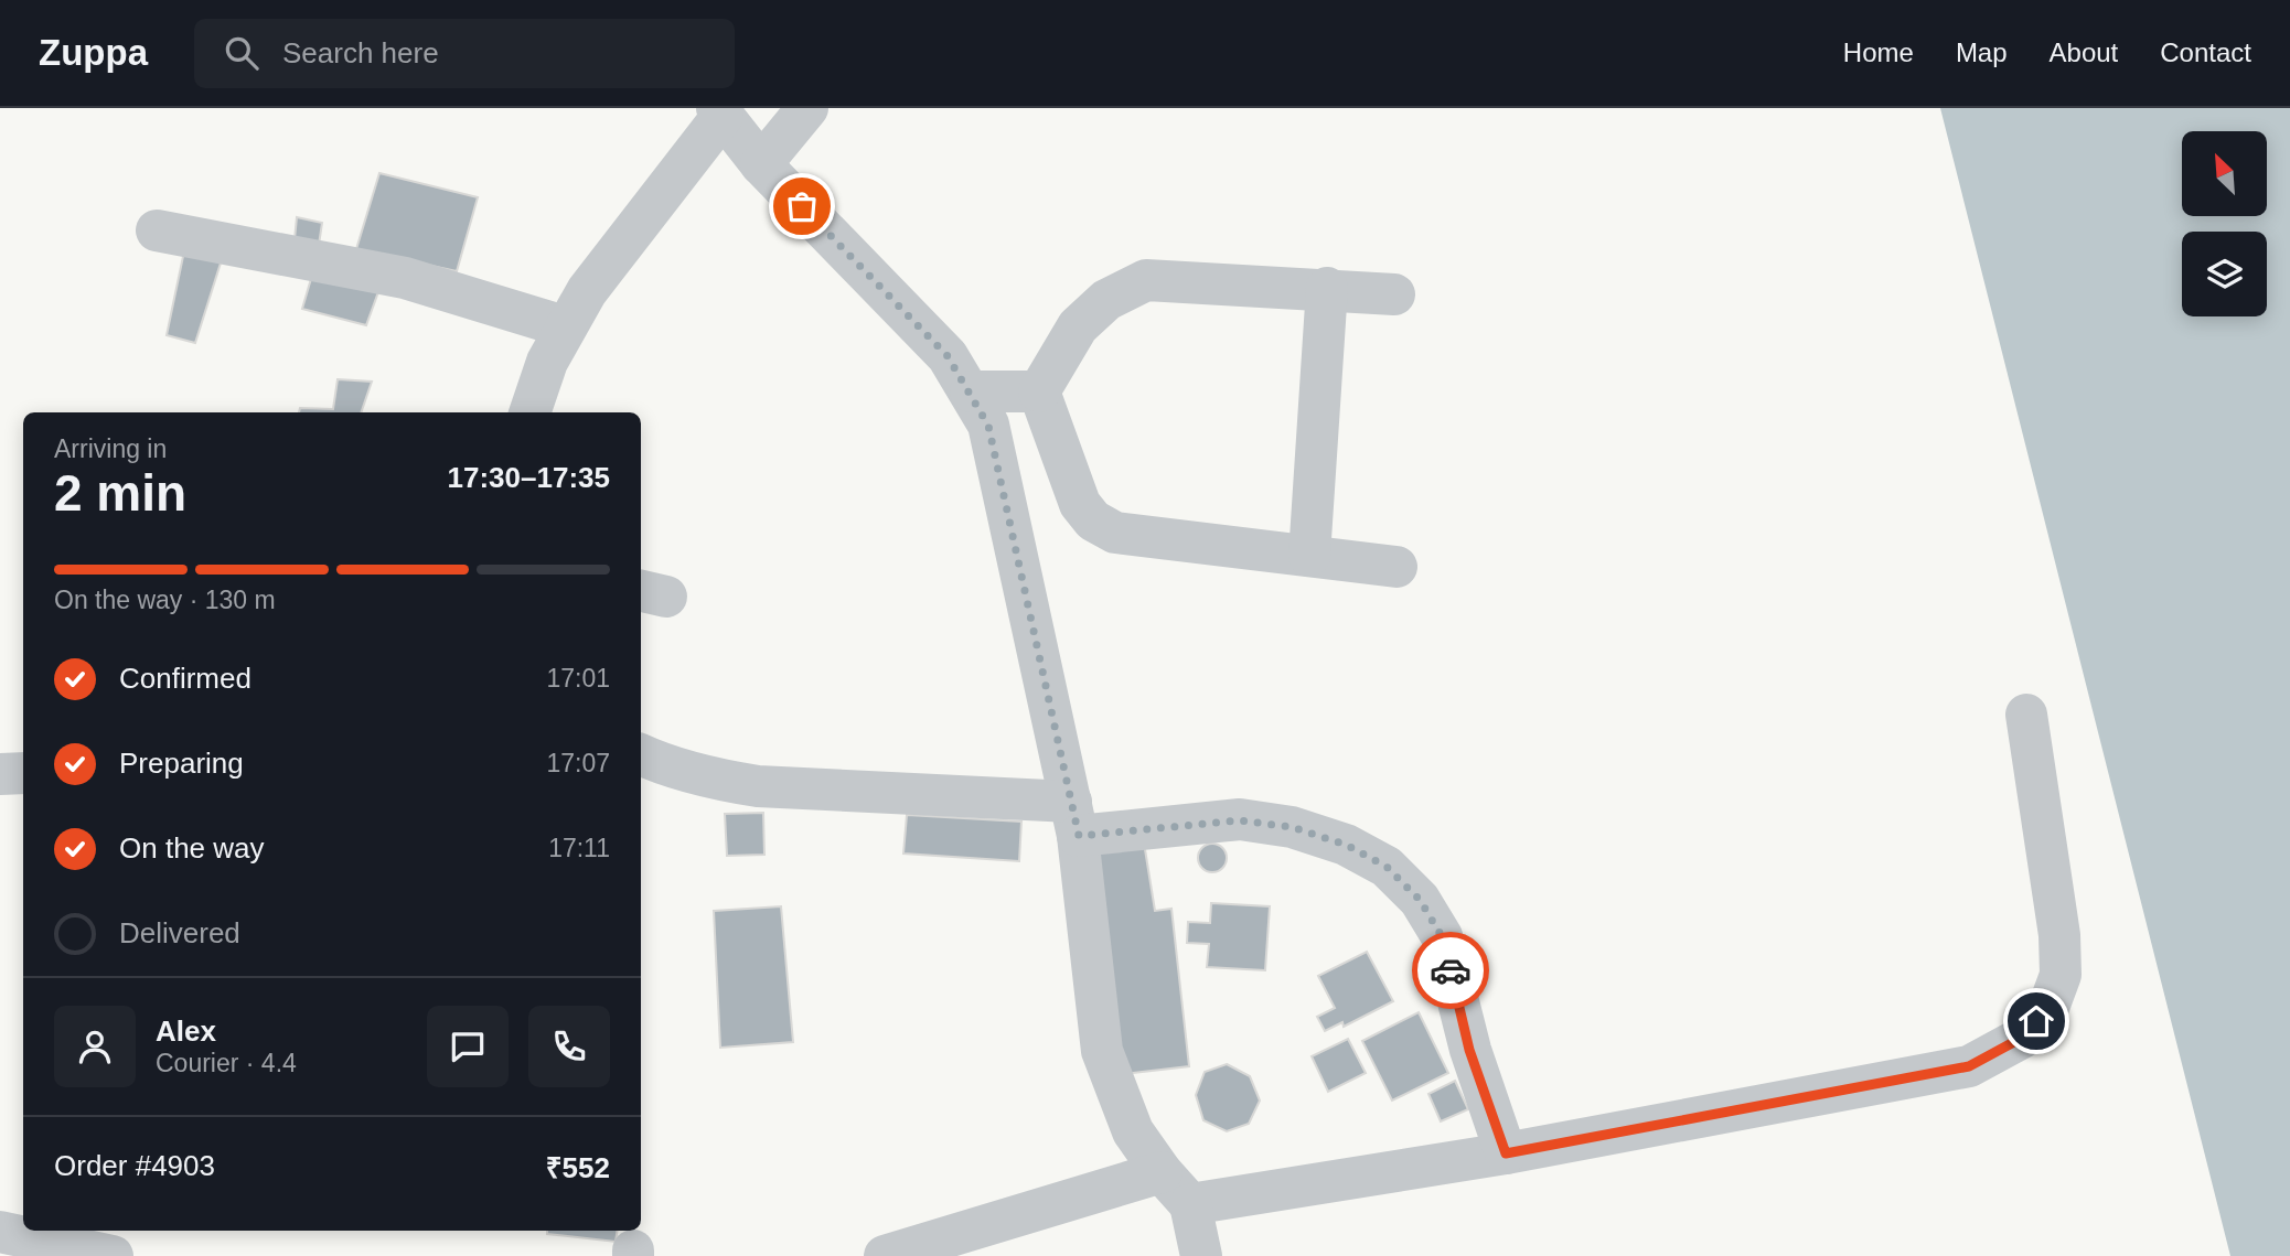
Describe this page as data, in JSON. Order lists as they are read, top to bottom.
{
  "north": "top left",
  "page": {
    "header": "Zuppa",
    "search": "Search here",
    "nav": [
      "Home",
      "Map",
      "About",
      "Contact"
    ],
    "heading": ["2 min", "Arriving in", "17:30–17:35"],
    "panel": [
      "Alex",
      "Courier · 4.4",
      "Order #4903",
      "₹552"
    ],
    "bar": "On the way · 130 m",
    "list": [
      ["Confirmed", "17:01"],
      ["Preparing", "17:07"],
      ["On the way", "17:11"],
      "Delivered"
    ]
  }
}
